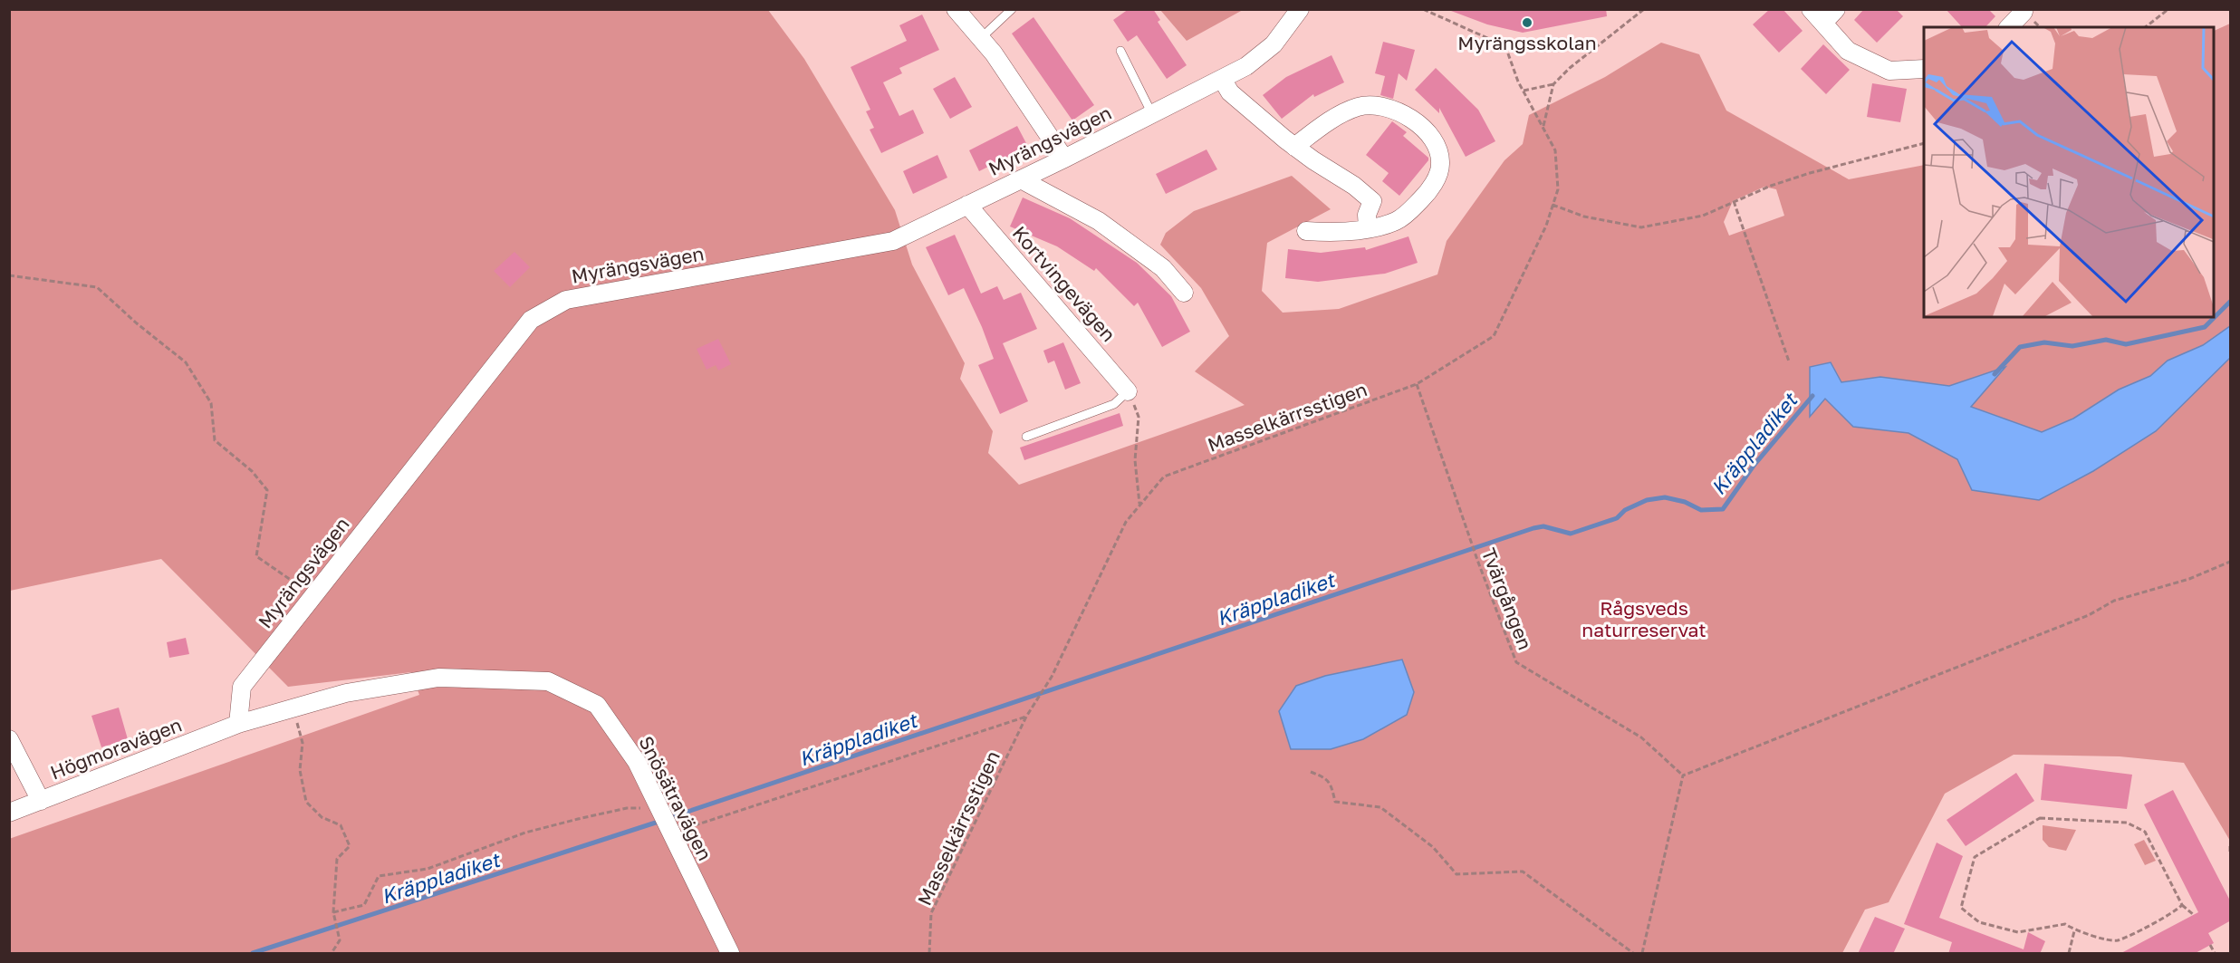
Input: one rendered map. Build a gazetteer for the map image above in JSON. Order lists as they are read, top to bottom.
{
  "streets": {
    "street": [
      "Myrängsvägen",
      "Kortvingevägen",
      "Högmoravägen",
      "Snösätravägen"
    ],
    "path": ["Masselkärrsstigen", "Tvärgången"]
  },
  "crossings": [
    ["Myrängsvägen", "Kortvingevägen"],
    ["Myrängsvägen", "Högmoravägen"],
    ["Myrängsvägen", "Snösätravägen"],
    ["Masselkärrsstigen", "Tvärgången"],
    ["Högmoravägen", "Snösätravägen"]
  ],
  "water": ["Kräppladiket"],
  "parks": ["Rågsveds naturreservat"],
  "places": ["Myrängsskolan"]
}
